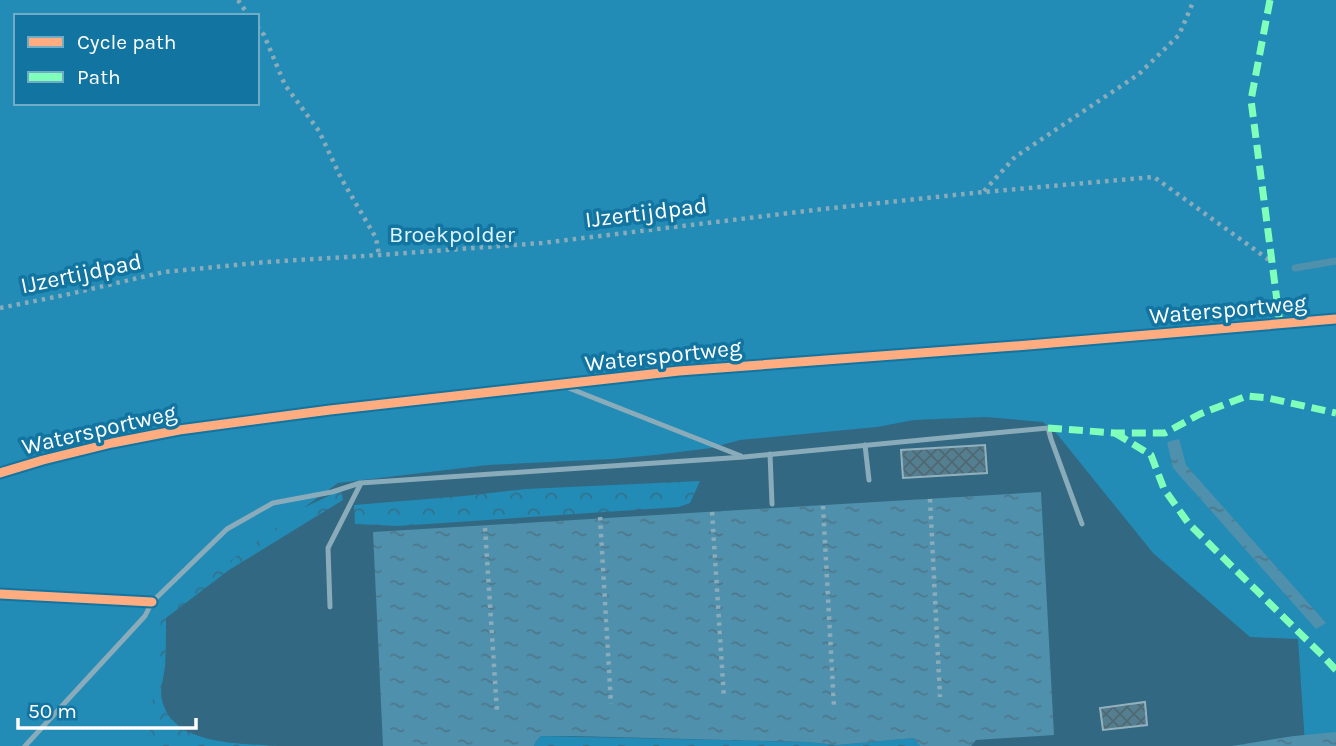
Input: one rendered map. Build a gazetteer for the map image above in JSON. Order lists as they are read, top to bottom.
{
  "streets": {
    "street": ["Watersportweg"],
    "path": ["IJzertijdpad"]
  },
  "parks": ["Broekpolder"],
  "legend": ["Cycle path", "Path"],
  "scale_bar": "50 m"
}
